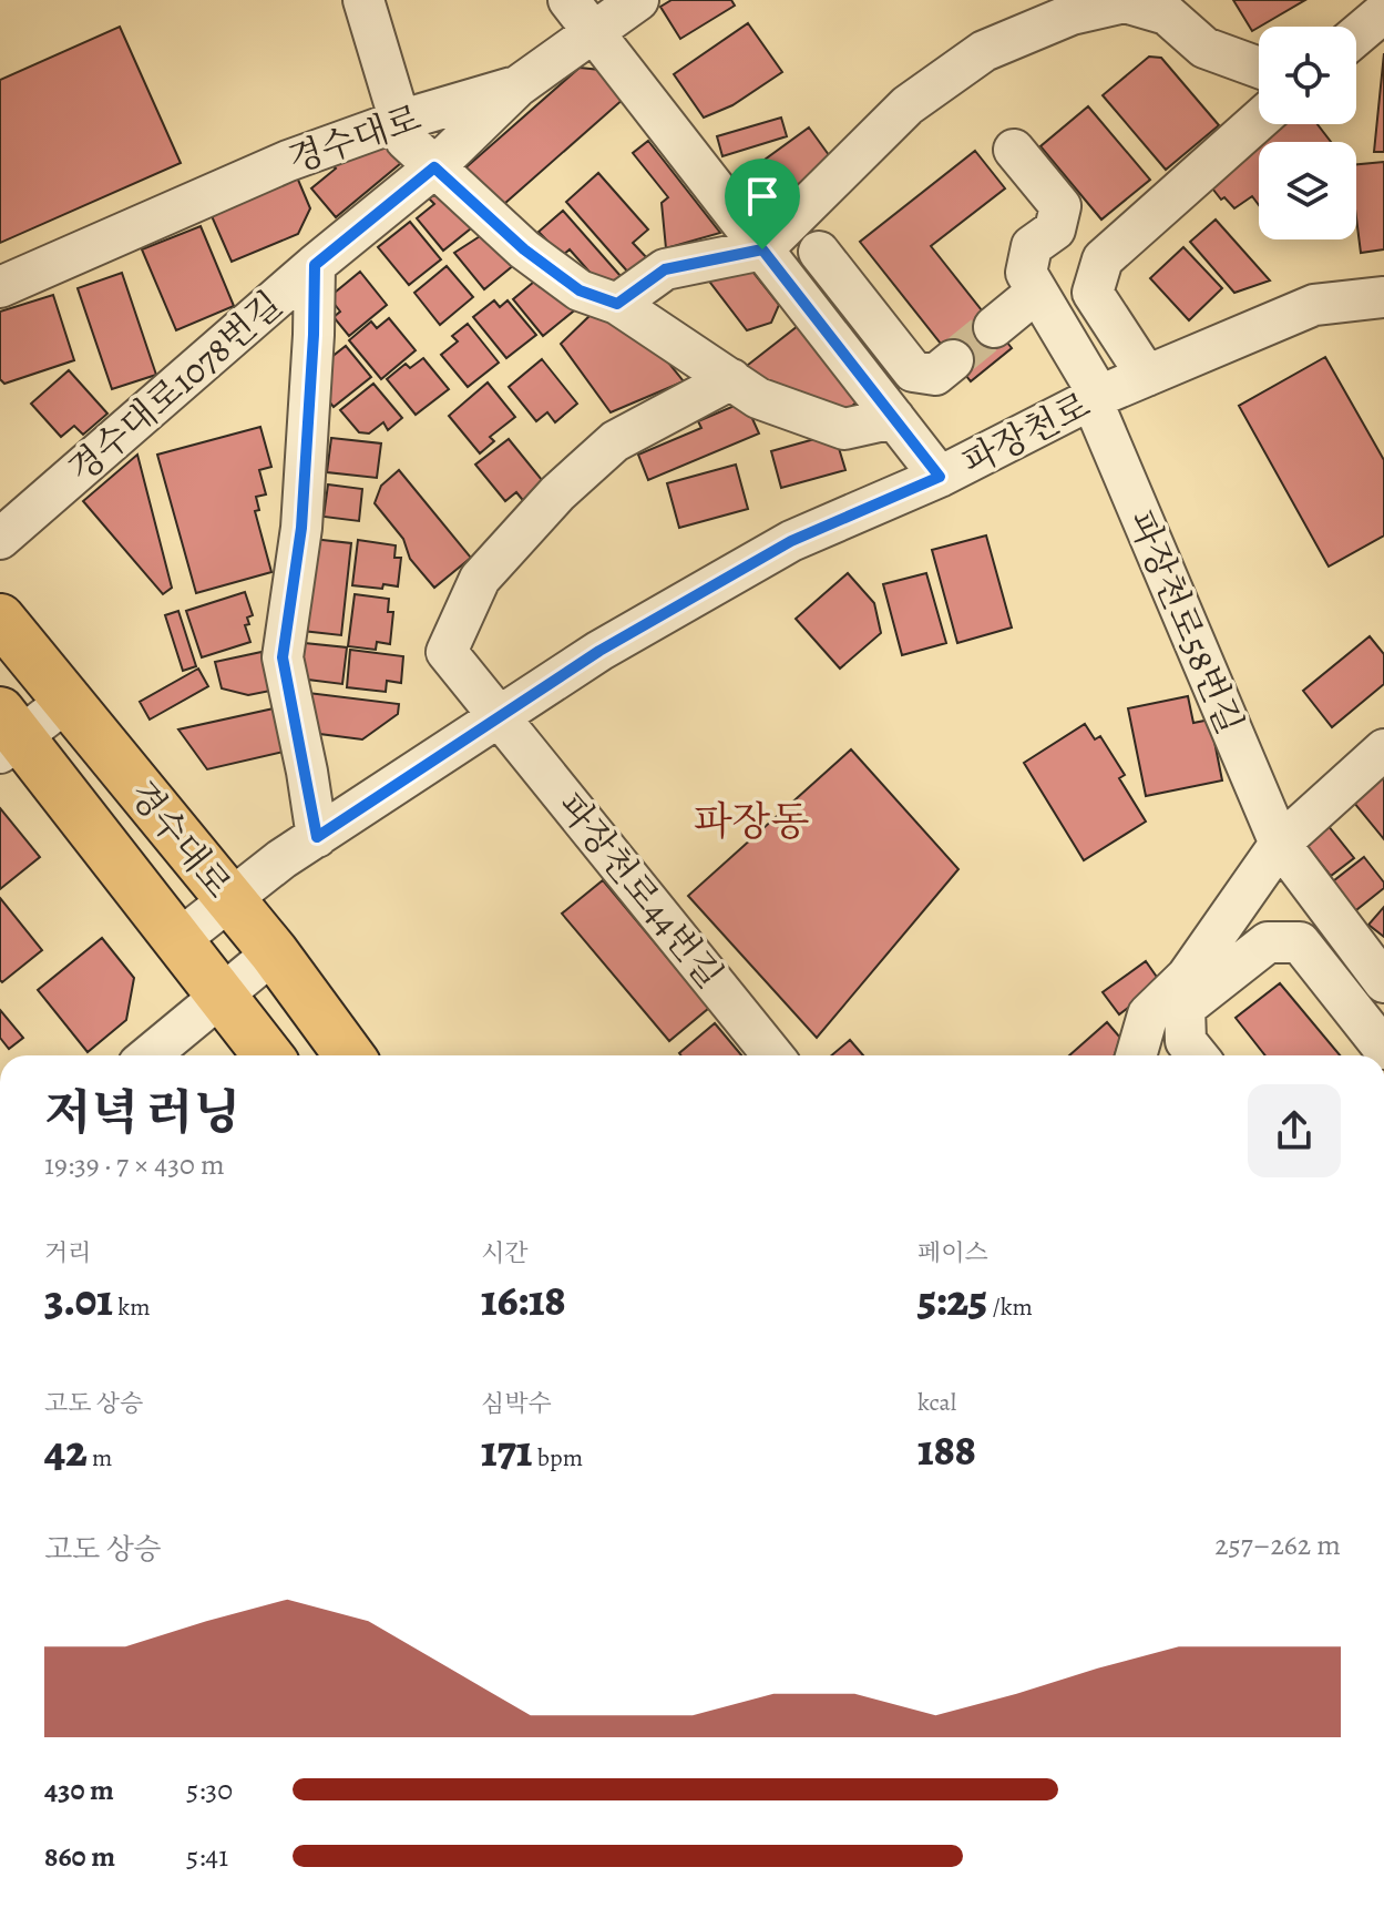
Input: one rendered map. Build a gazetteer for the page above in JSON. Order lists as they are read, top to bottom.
{
  "streets": {
    "main road": ["경수대로"],
    "street": [
      "경수대로1078번길",
      "파장천로",
      "파장천로58번길",
      "파장천로44번길"
    ]
  },
  "crossings": [
    ["경수대로", "경수대로1078번길"],
    ["경수대로", "파장천로"],
    ["파장천로", "파장천로58번길"],
    ["파장천로", "파장천로44번길"]
  ],
  "districts": ["파장동"],
  "page": {
    "heading": ["저녁 러닝", "19:39 · 7 × 430 m"],
    "stats": [
      ["거리", "3.01 km"],
      ["시간", "16:18"],
      ["페이스", "5:25 /km"],
      ["고도 상승", "42 m"],
      ["심박수", "171 bpm"],
      ["kcal", "188"]
    ],
    "chart": ["고도 상승", "257–262 m"],
    "list": [
      {
        "name": "430 m",
        "note": "5:30"
      },
      {
        "name": "860 m",
        "note": "5:41"
      }
    ]
  }
}
